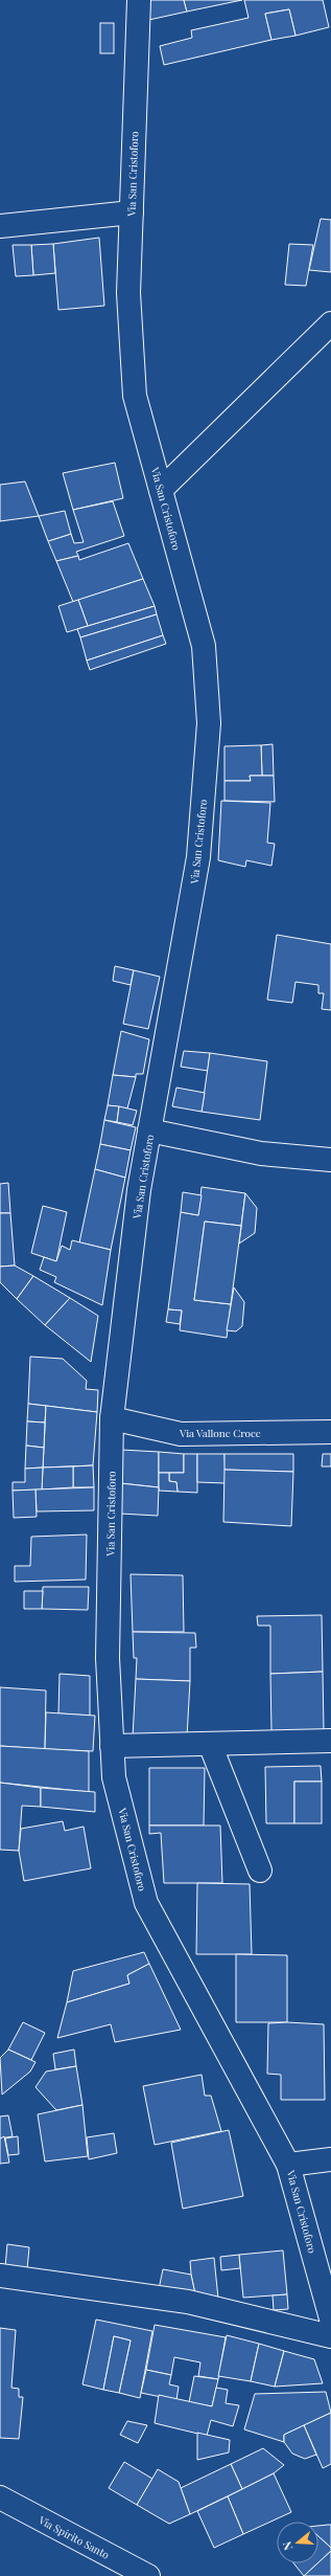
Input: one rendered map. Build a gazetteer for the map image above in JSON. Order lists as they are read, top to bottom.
{
  "streets": {
    "street": ["Via San Cristoforo", "Via Vallone Croce", "Via Spirito Santo"]
  },
  "crossings": [
    ["Via San Cristoforo", "Via Vallone Croce"]
  ],
  "north": "left"
}
